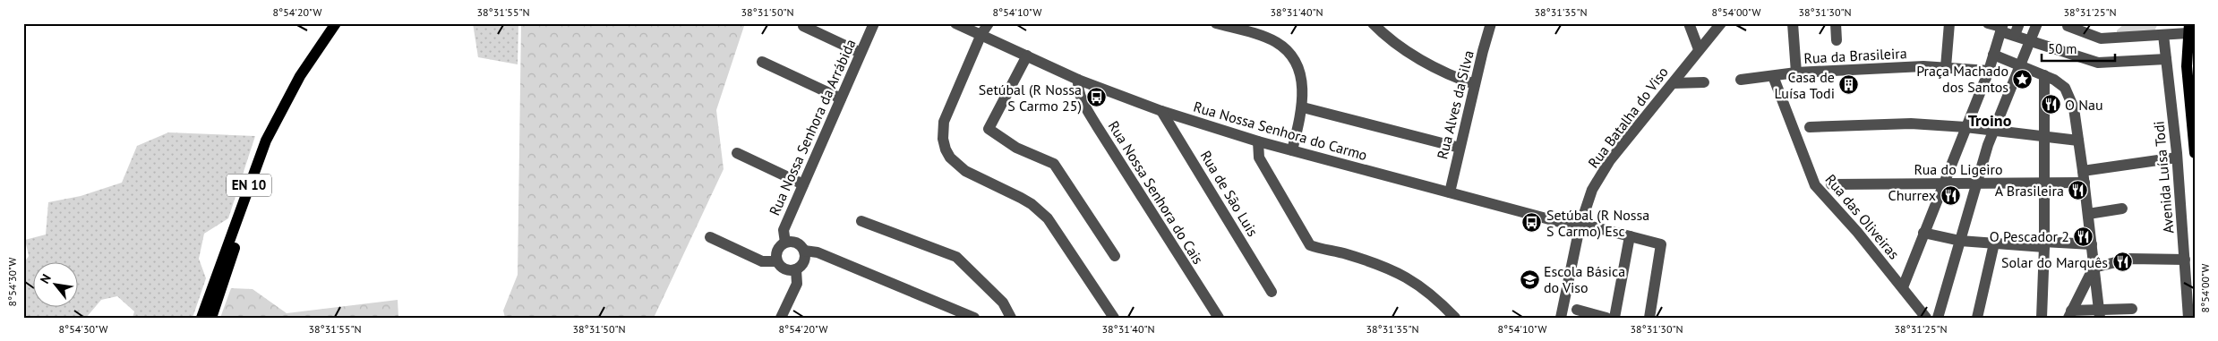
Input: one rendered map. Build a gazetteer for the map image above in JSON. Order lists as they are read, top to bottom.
{
  "streets": {
    "main road": ["EN 10"],
    "street": [
      "Rua da Brasileira",
      "Rua Alves da Silva",
      "Rua Batalha do Viso",
      "Rua Nossa Senhora da Arrábida",
      "Rua Nossa Senhora do Carmo",
      "Rua do Ligeiro",
      "Avenida Luísa Todi",
      "Rua Nossa Senhora do Cais",
      "Rua de São Luis",
      "Rua das Oliveiras"
    ]
  },
  "crossings": [
    ["Rua da Brasileira", "Rua das Oliveiras"],
    ["Rua Alves da Silva", "Rua Nossa Senhora do Carmo"],
    ["Rua Batalha do Viso", "Rua Nossa Senhora do Carmo"],
    ["Rua Nossa Senhora do Carmo", "Rua Nossa Senhora do Cais"],
    ["Rua Nossa Senhora do Carmo", "Rua de São Luis"]
  ],
  "districts": ["Troino"],
  "places": {
    "place": ["Praça Machado dos Santos"],
    "building": ["Casa de Luísa Todi"],
    "bus stop": ["Setúbal (R Nossa S Carmo 25)", "Setúbal (R Nossa S Carmo) Esc"],
    "restaurant": [
      "O Nau",
      "A Brasileira",
      "Churrex",
      "O Pescador 2",
      "Solar do Marquês"
    ],
    "school or university": ["Escola Básica do Viso"]
  },
  "scale_bar": "50 m",
  "north": "top left",
  "coordinates": [
    "8°54'20\"W",
    "38°31'55\"N",
    "38°31'50\"N",
    "8°54'10\"W",
    "38°31'40\"N",
    "38°31'35\"N",
    "8°54'00\"W",
    "38°31'30\"N",
    "38°31'25\"N",
    "8°54'30\"W"
  ]
}
